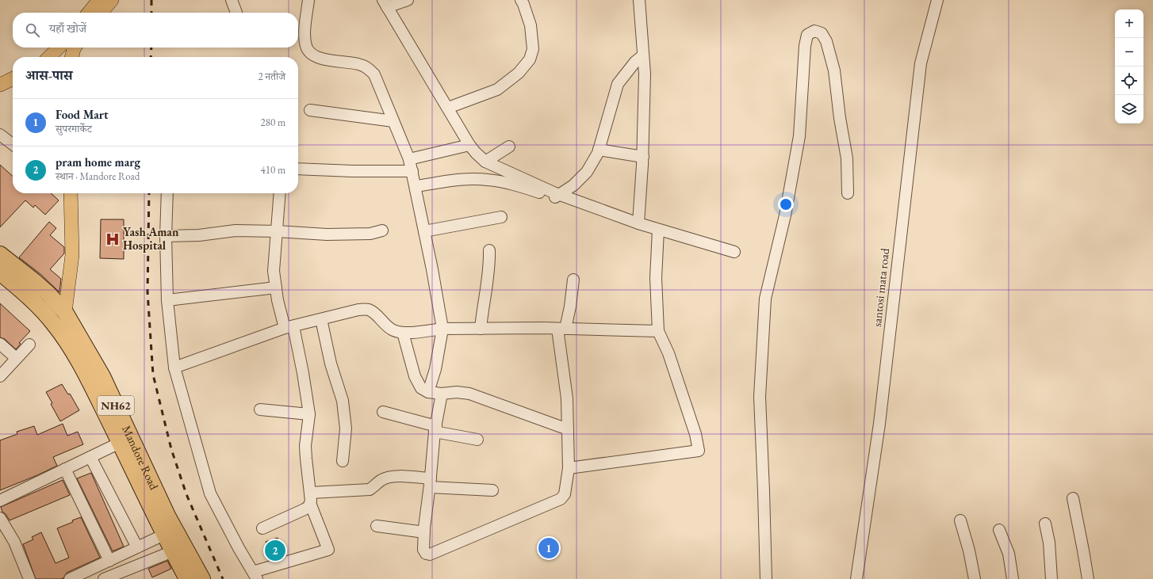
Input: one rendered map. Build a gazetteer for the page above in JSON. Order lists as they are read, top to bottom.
{
  "streets": {
    "highway": ["NH62", "Mandore Road"],
    "street": ["santosi mata road"]
  },
  "places": {
    "hospital": ["Yash Aman Hospital"]
  },
  "page": {
    "map_buttons": ["+", "−"],
    "search": "यहाँ खोजें",
    "heading": ["आस-पास", "2 नतीजे"],
    "list": [
      {
        "mark": "1",
        "name": "Food Mart",
        "note": "सुपरमार्केट",
        "value": "280 m"
      },
      {
        "mark": "2",
        "name": "pram home marg",
        "note": "स्थान · Mandore Road",
        "value": "410 m"
      }
    ],
    "pins": ["1", "2"]
  }
}
